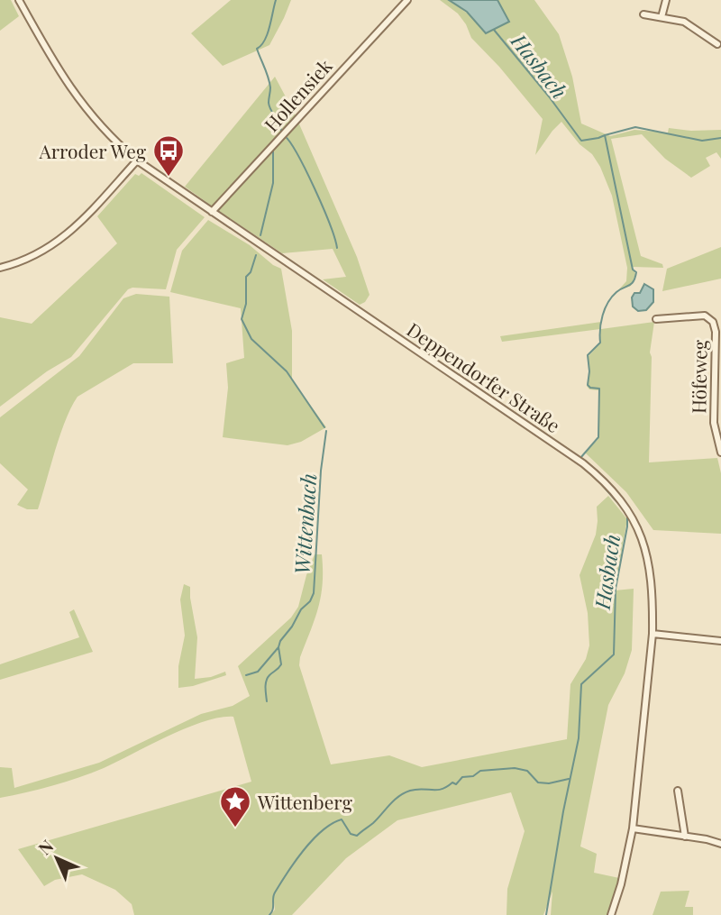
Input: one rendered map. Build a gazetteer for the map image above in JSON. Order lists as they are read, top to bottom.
{
  "streets": {
    "street": ["Hollensiek", "Deppendorfer Straße", "Höfeweg"]
  },
  "crossings": [
    ["Hollensiek", "Deppendorfer Straße"]
  ],
  "water": ["Hasbach", "Wittenbach"],
  "places": {
    "bus stop": ["Arroder Weg"],
    "place": ["Wittenberg"]
  },
  "north": "top left"
}
